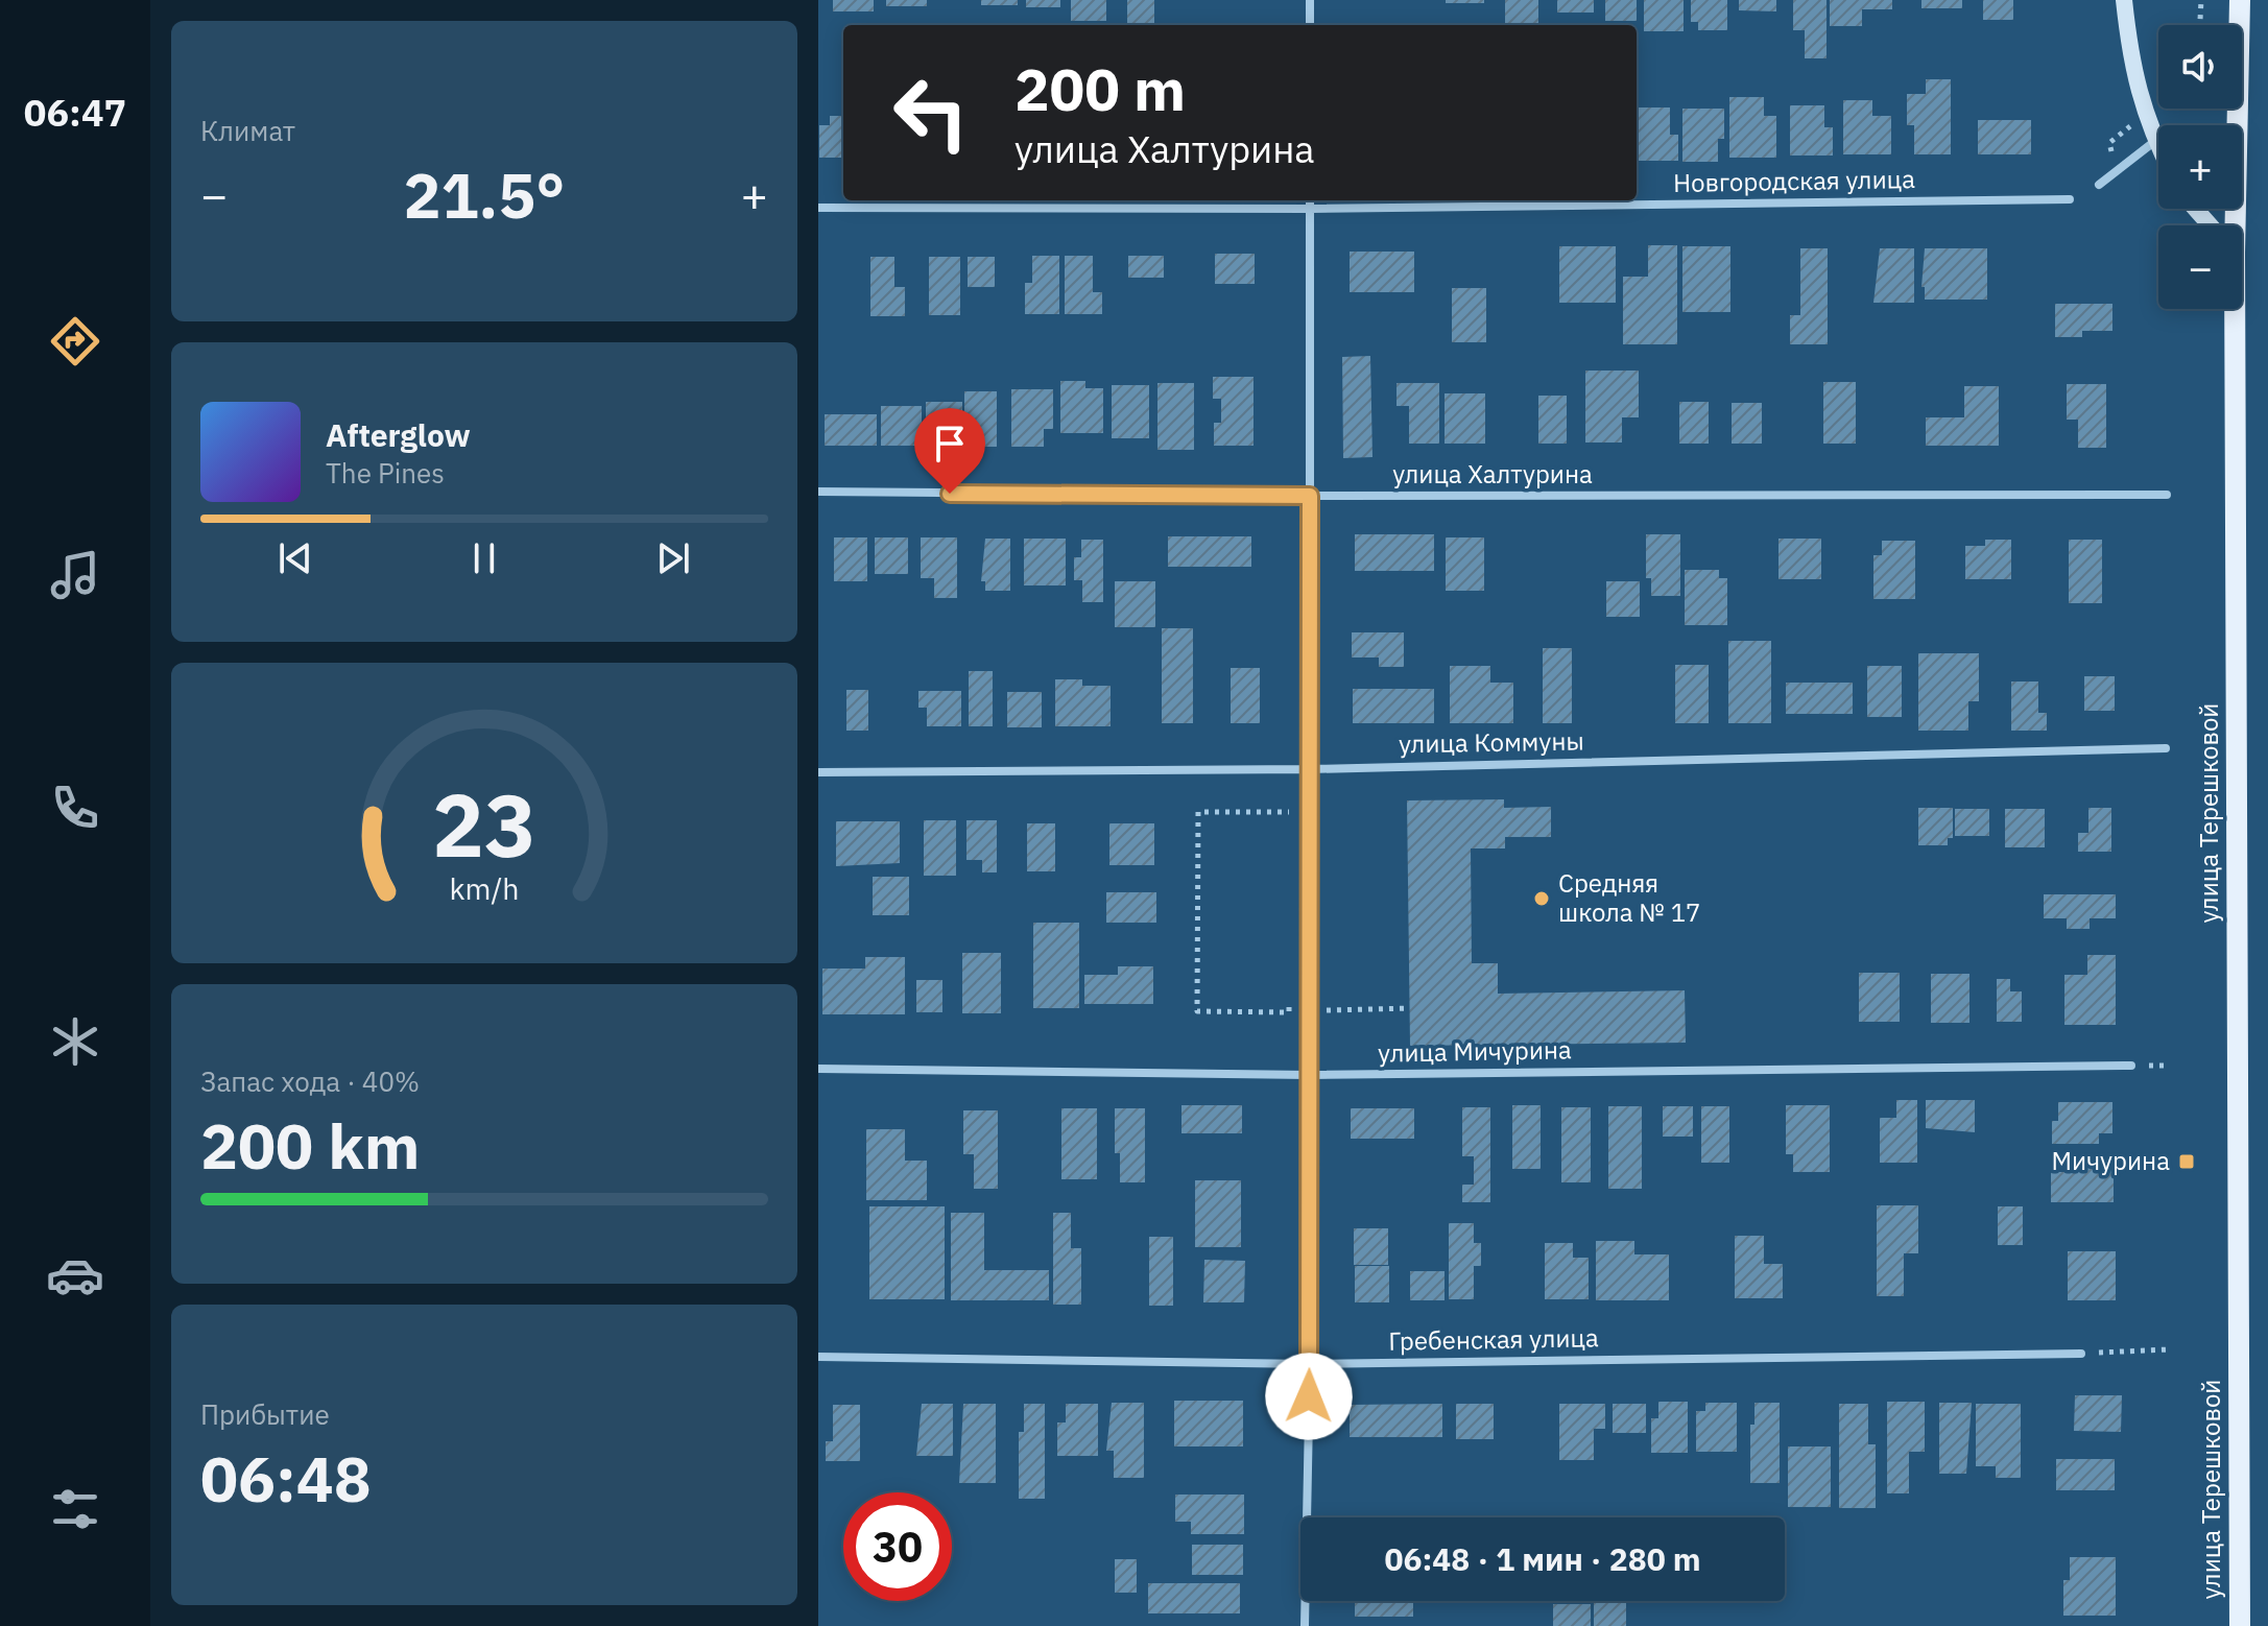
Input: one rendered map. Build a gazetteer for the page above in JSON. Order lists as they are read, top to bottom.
{
  "streets": {
    "main road": ["улица Терешковой"],
    "street": [
      "Новгородская улица",
      "улица Халтурина",
      "улица Коммуны",
      "улица Мичурина",
      "Гребенская улица"
    ]
  },
  "places": {
    "other": ["Средняя школа № 17"],
    "transit": ["Мичурина"]
  },
  "page": {
    "tabs": "06:47",
    "tile": [
      "Климат",
      ["Запас хода · 40%", "200 km"],
      ["Прибытие", "06:48"]
    ],
    "map_buttons": ["+", "−"],
    "turn": ["200 m", "улица Халтурина"],
    "heat": ["−", "21.5°", "+"],
    "song": ["Afterglow", "The Pines"],
    "limit": "30",
    "trip": "06:48 · 1 мин · 280 m",
    "gauge": ["23", "km/h"]
  }
}
